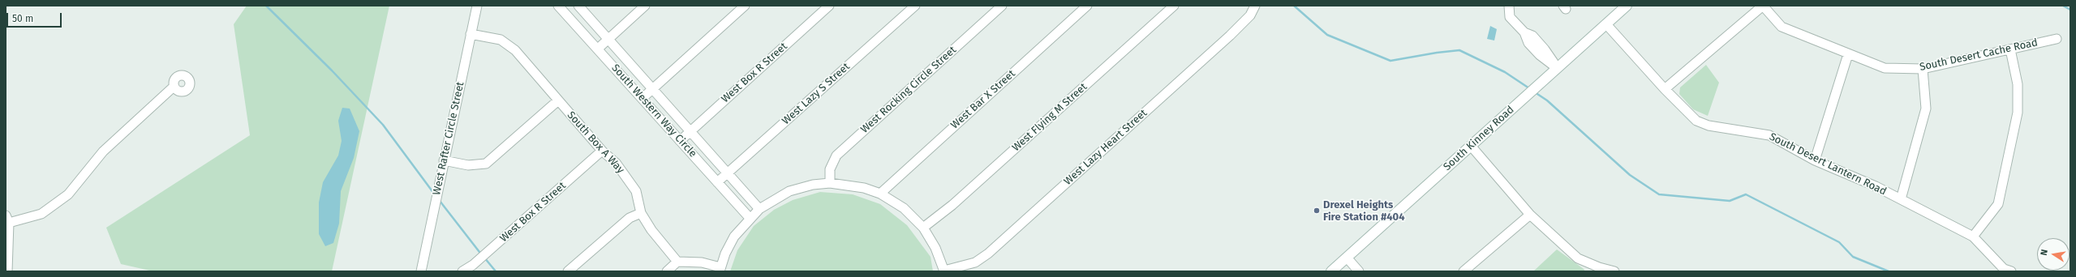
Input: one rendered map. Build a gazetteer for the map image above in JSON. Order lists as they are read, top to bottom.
{
  "streets": {
    "main road": ["South Kinney Road"],
    "street": [
      "South Desert Cache Road",
      "West Box R Street",
      "West Rocking Circle Street",
      "West Lazy S Street",
      "West Bar X Street",
      "South Western Way Circle",
      "West Flying M Street",
      "West Rafter Circle Street",
      "South Box A Way",
      "West Lazy Heart Street",
      "South Desert Lantern Road"
    ]
  },
  "crossings": [
    ["West Box R Street", "South Western Way Circle"],
    ["West Box R Street", "South Box A Way"],
    ["West Lazy S Street", "South Western Way Circle"],
    ["West Rafter Circle Street", "South Box A Way"],
    ["South Kinney Road", "South Desert Lantern Road"]
  ],
  "places": ["Drexel Heights Fire Station #404"],
  "scale_bar": "50 m",
  "north": "left"
}
